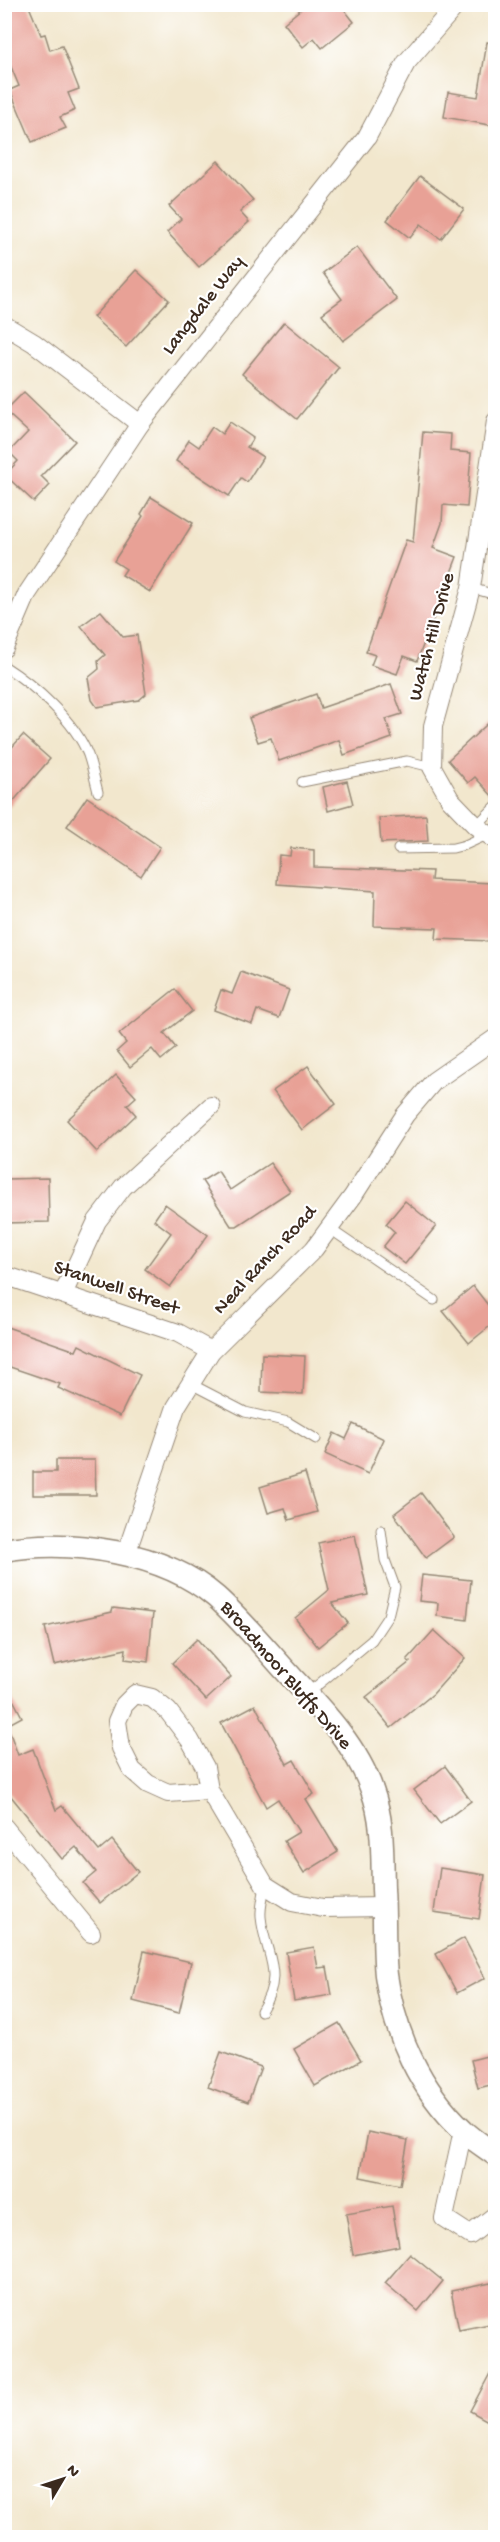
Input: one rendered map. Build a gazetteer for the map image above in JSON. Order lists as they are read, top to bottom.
{
  "streets": {
    "street": [
      "Langdale Way",
      "Watch Hill Drive",
      "Neal Ranch Road",
      "Stanwell Street",
      "Broadmoor Bluffs Drive"
    ]
  },
  "crossings": [
    ["Neal Ranch Road", "Stanwell Street"],
    ["Neal Ranch Road", "Broadmoor Bluffs Drive"]
  ],
  "north": "top right"
}
